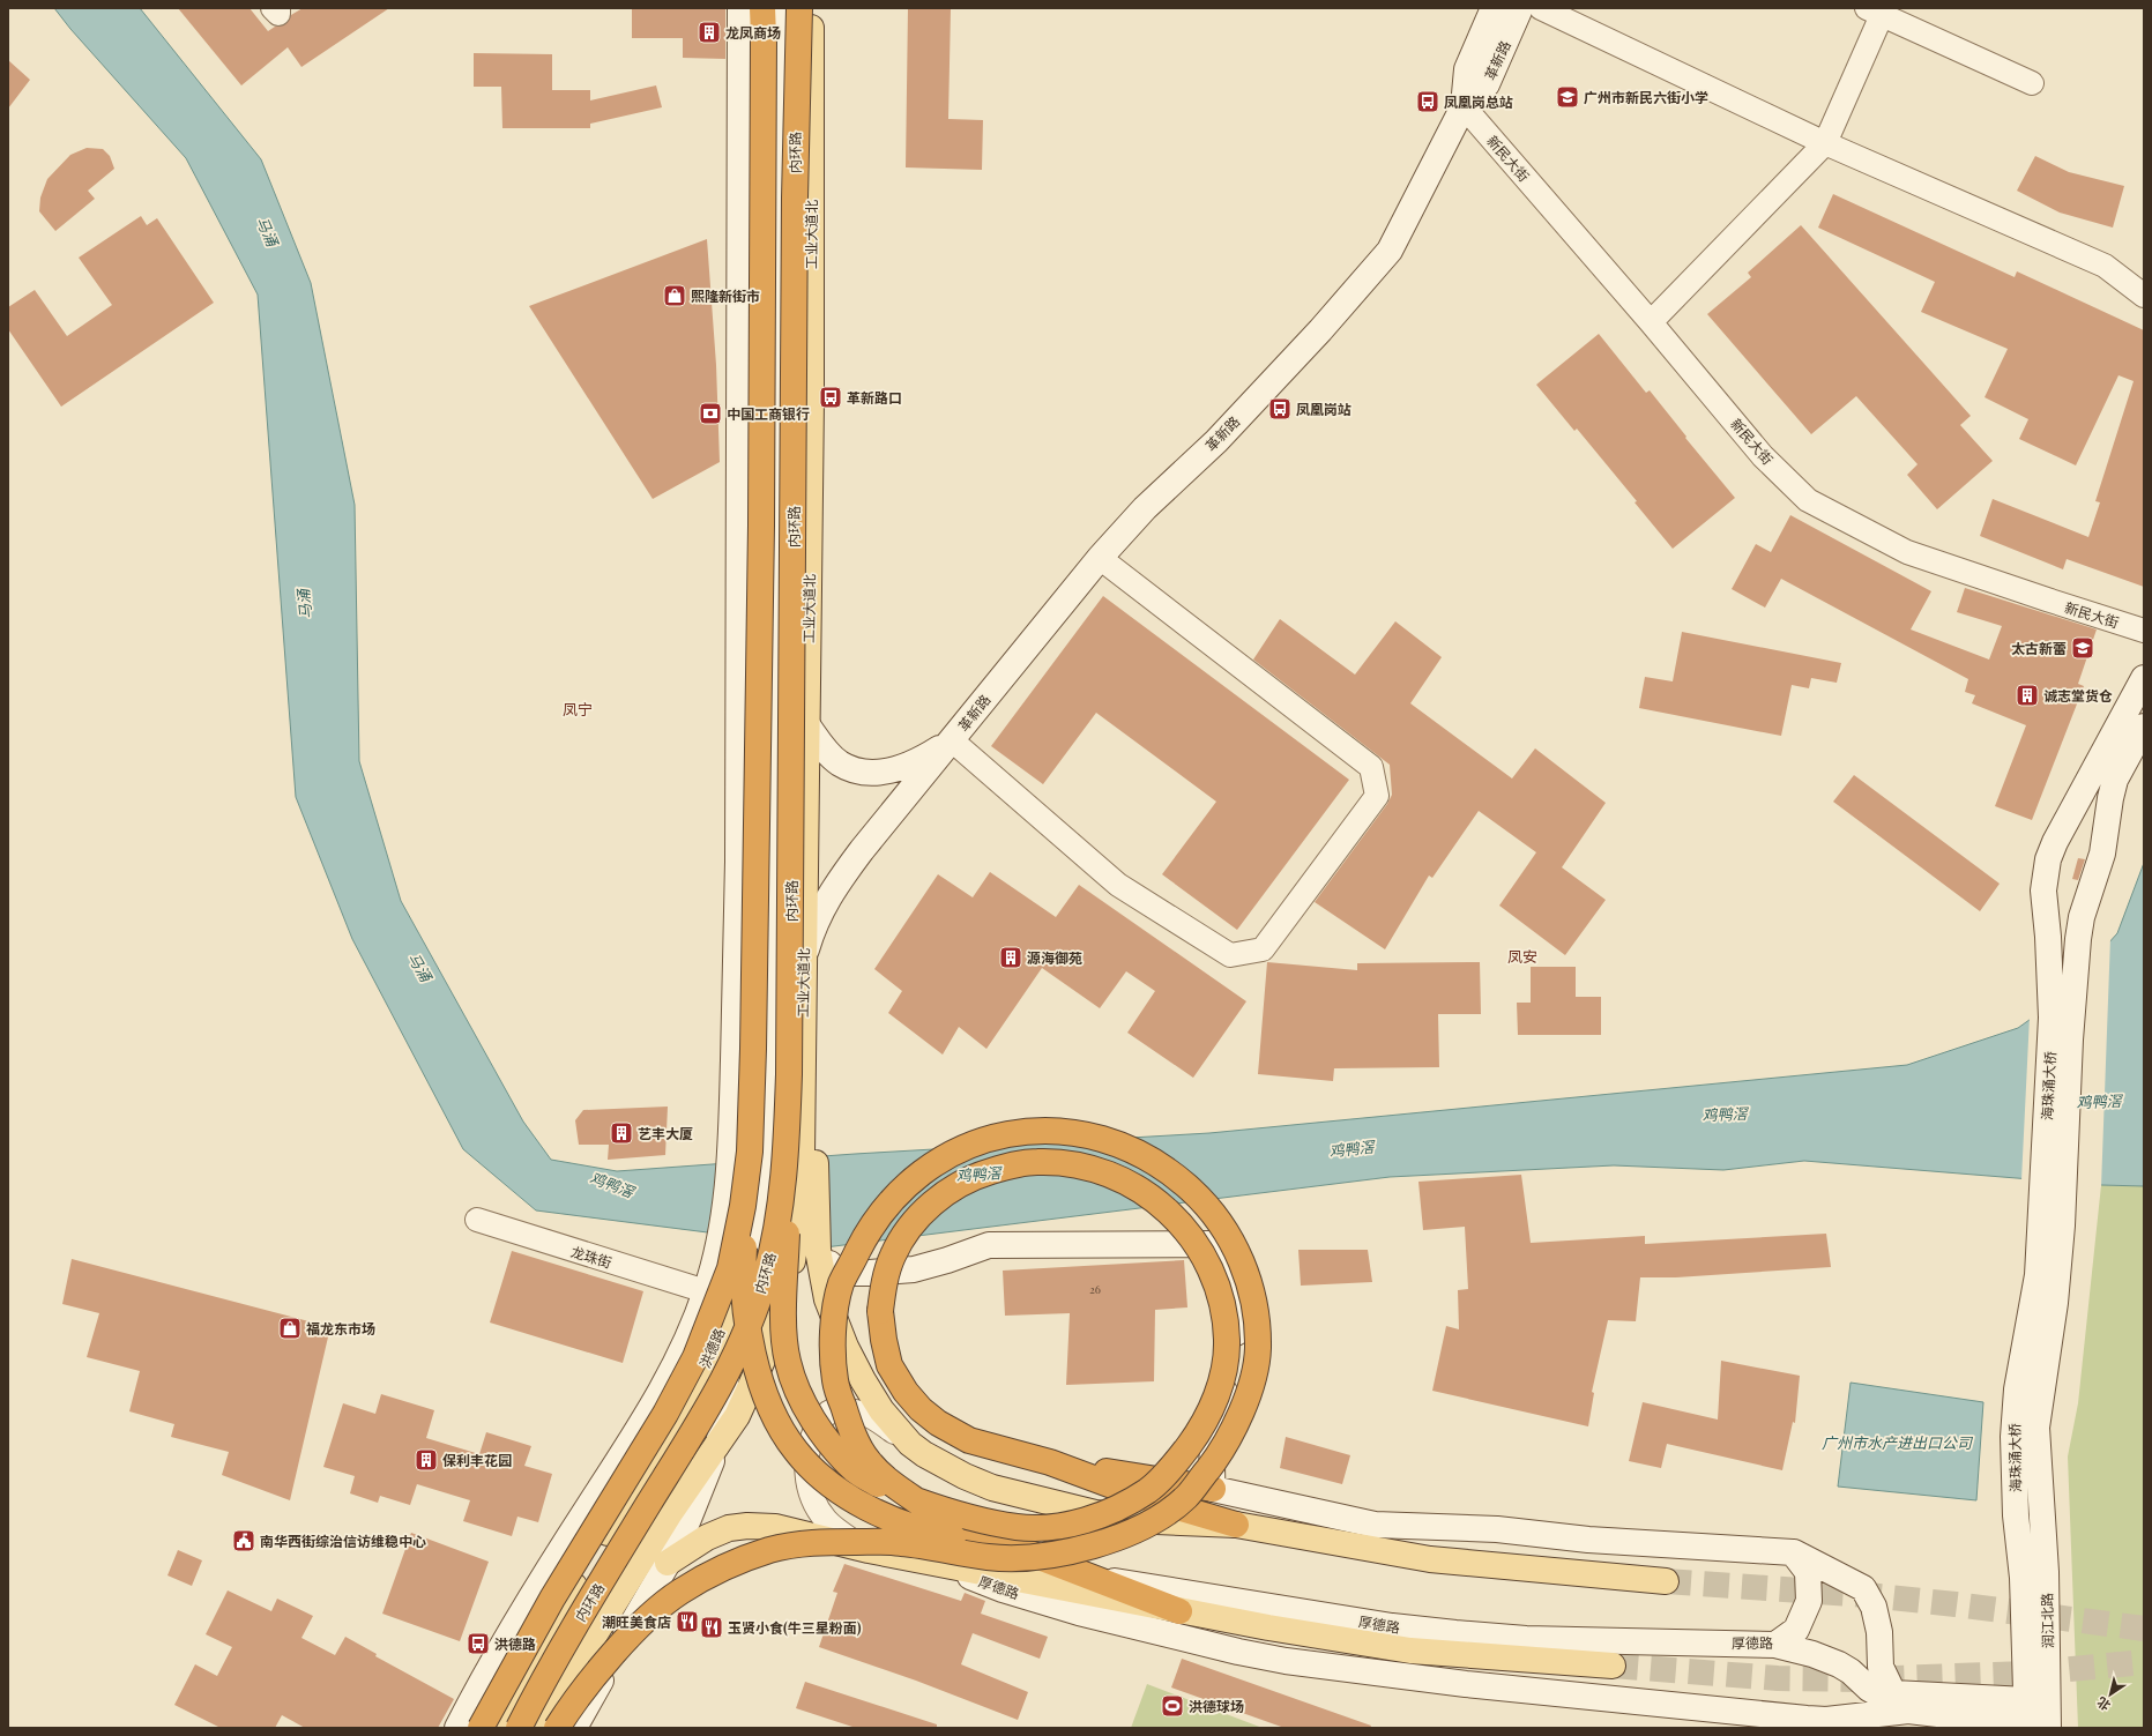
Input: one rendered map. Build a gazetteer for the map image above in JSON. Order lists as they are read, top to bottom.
{
  "streets": {
    "highway": ["内环路"],
    "main road": ["工业大道北", "洪德路"],
    "street": [
      "革新路",
      "新民大街",
      "海珠涌大桥",
      "龙珠街",
      "厚德路",
      "润江北路"
    ]
  },
  "crossings": [
    ["革新路", "新民大街"],
    ["革新路", "工业大道北"],
    ["内环路", "工业大道北"],
    ["内环路", "洪德路"],
    ["工业大道北", "洪德路"],
    ["海珠涌大桥", "润江北路"],
    ["厚德路", "润江北路"]
  ],
  "districts": ["凤宁", "凤安"],
  "water": ["马涌", "鸡鸭滘", "广州市水产进出口公司"],
  "places": {
    "building": [
      "龙凤商场",
      "诚志堂货仓",
      "源海御苑",
      "艺丰大厦",
      "保利丰花园"
    ],
    "school or university": ["广州市新民六街小学", "太古新蕾"],
    "bus stop": [
      "凤凰岗总站",
      "革新路口",
      "凤凰岗站",
      "洪德路"
    ],
    "shop": ["熙隆新街市", "福龙东市场"],
    "bank": ["中国工商银行"],
    "public building": ["南华西街综治信访维稳中心"],
    "restaurant": ["潮旺美食店", "玉贤小食(牛三星粉面)"],
    "sports": ["洪德球场"]
  },
  "house_numbers": ["26"],
  "north": "bottom left"
}
